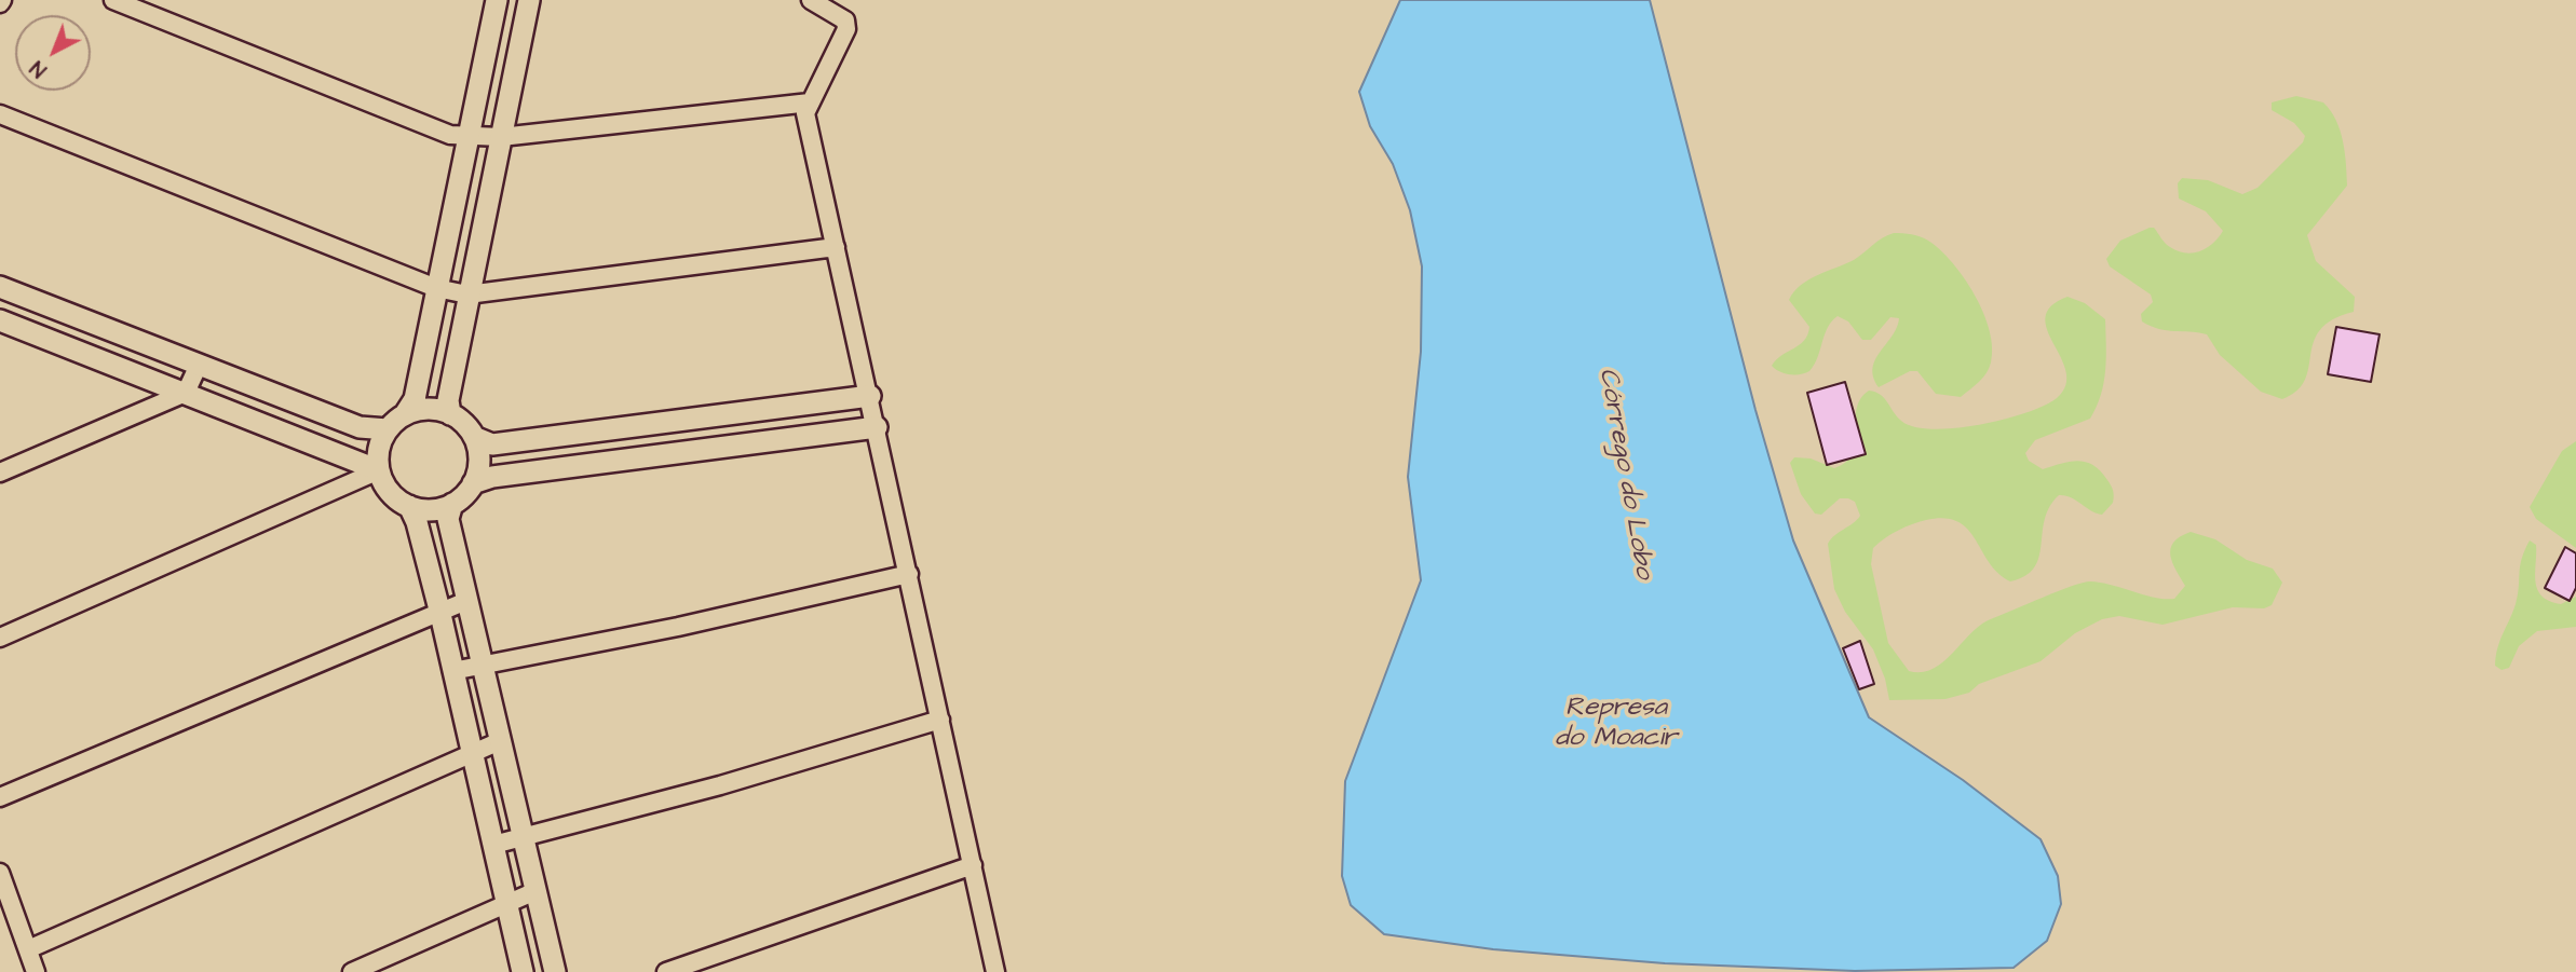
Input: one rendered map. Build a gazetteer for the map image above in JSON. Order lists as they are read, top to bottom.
{
  "water": ["Córrego do Lobo", "Represa do Moacir"],
  "north": "bottom left"
}
